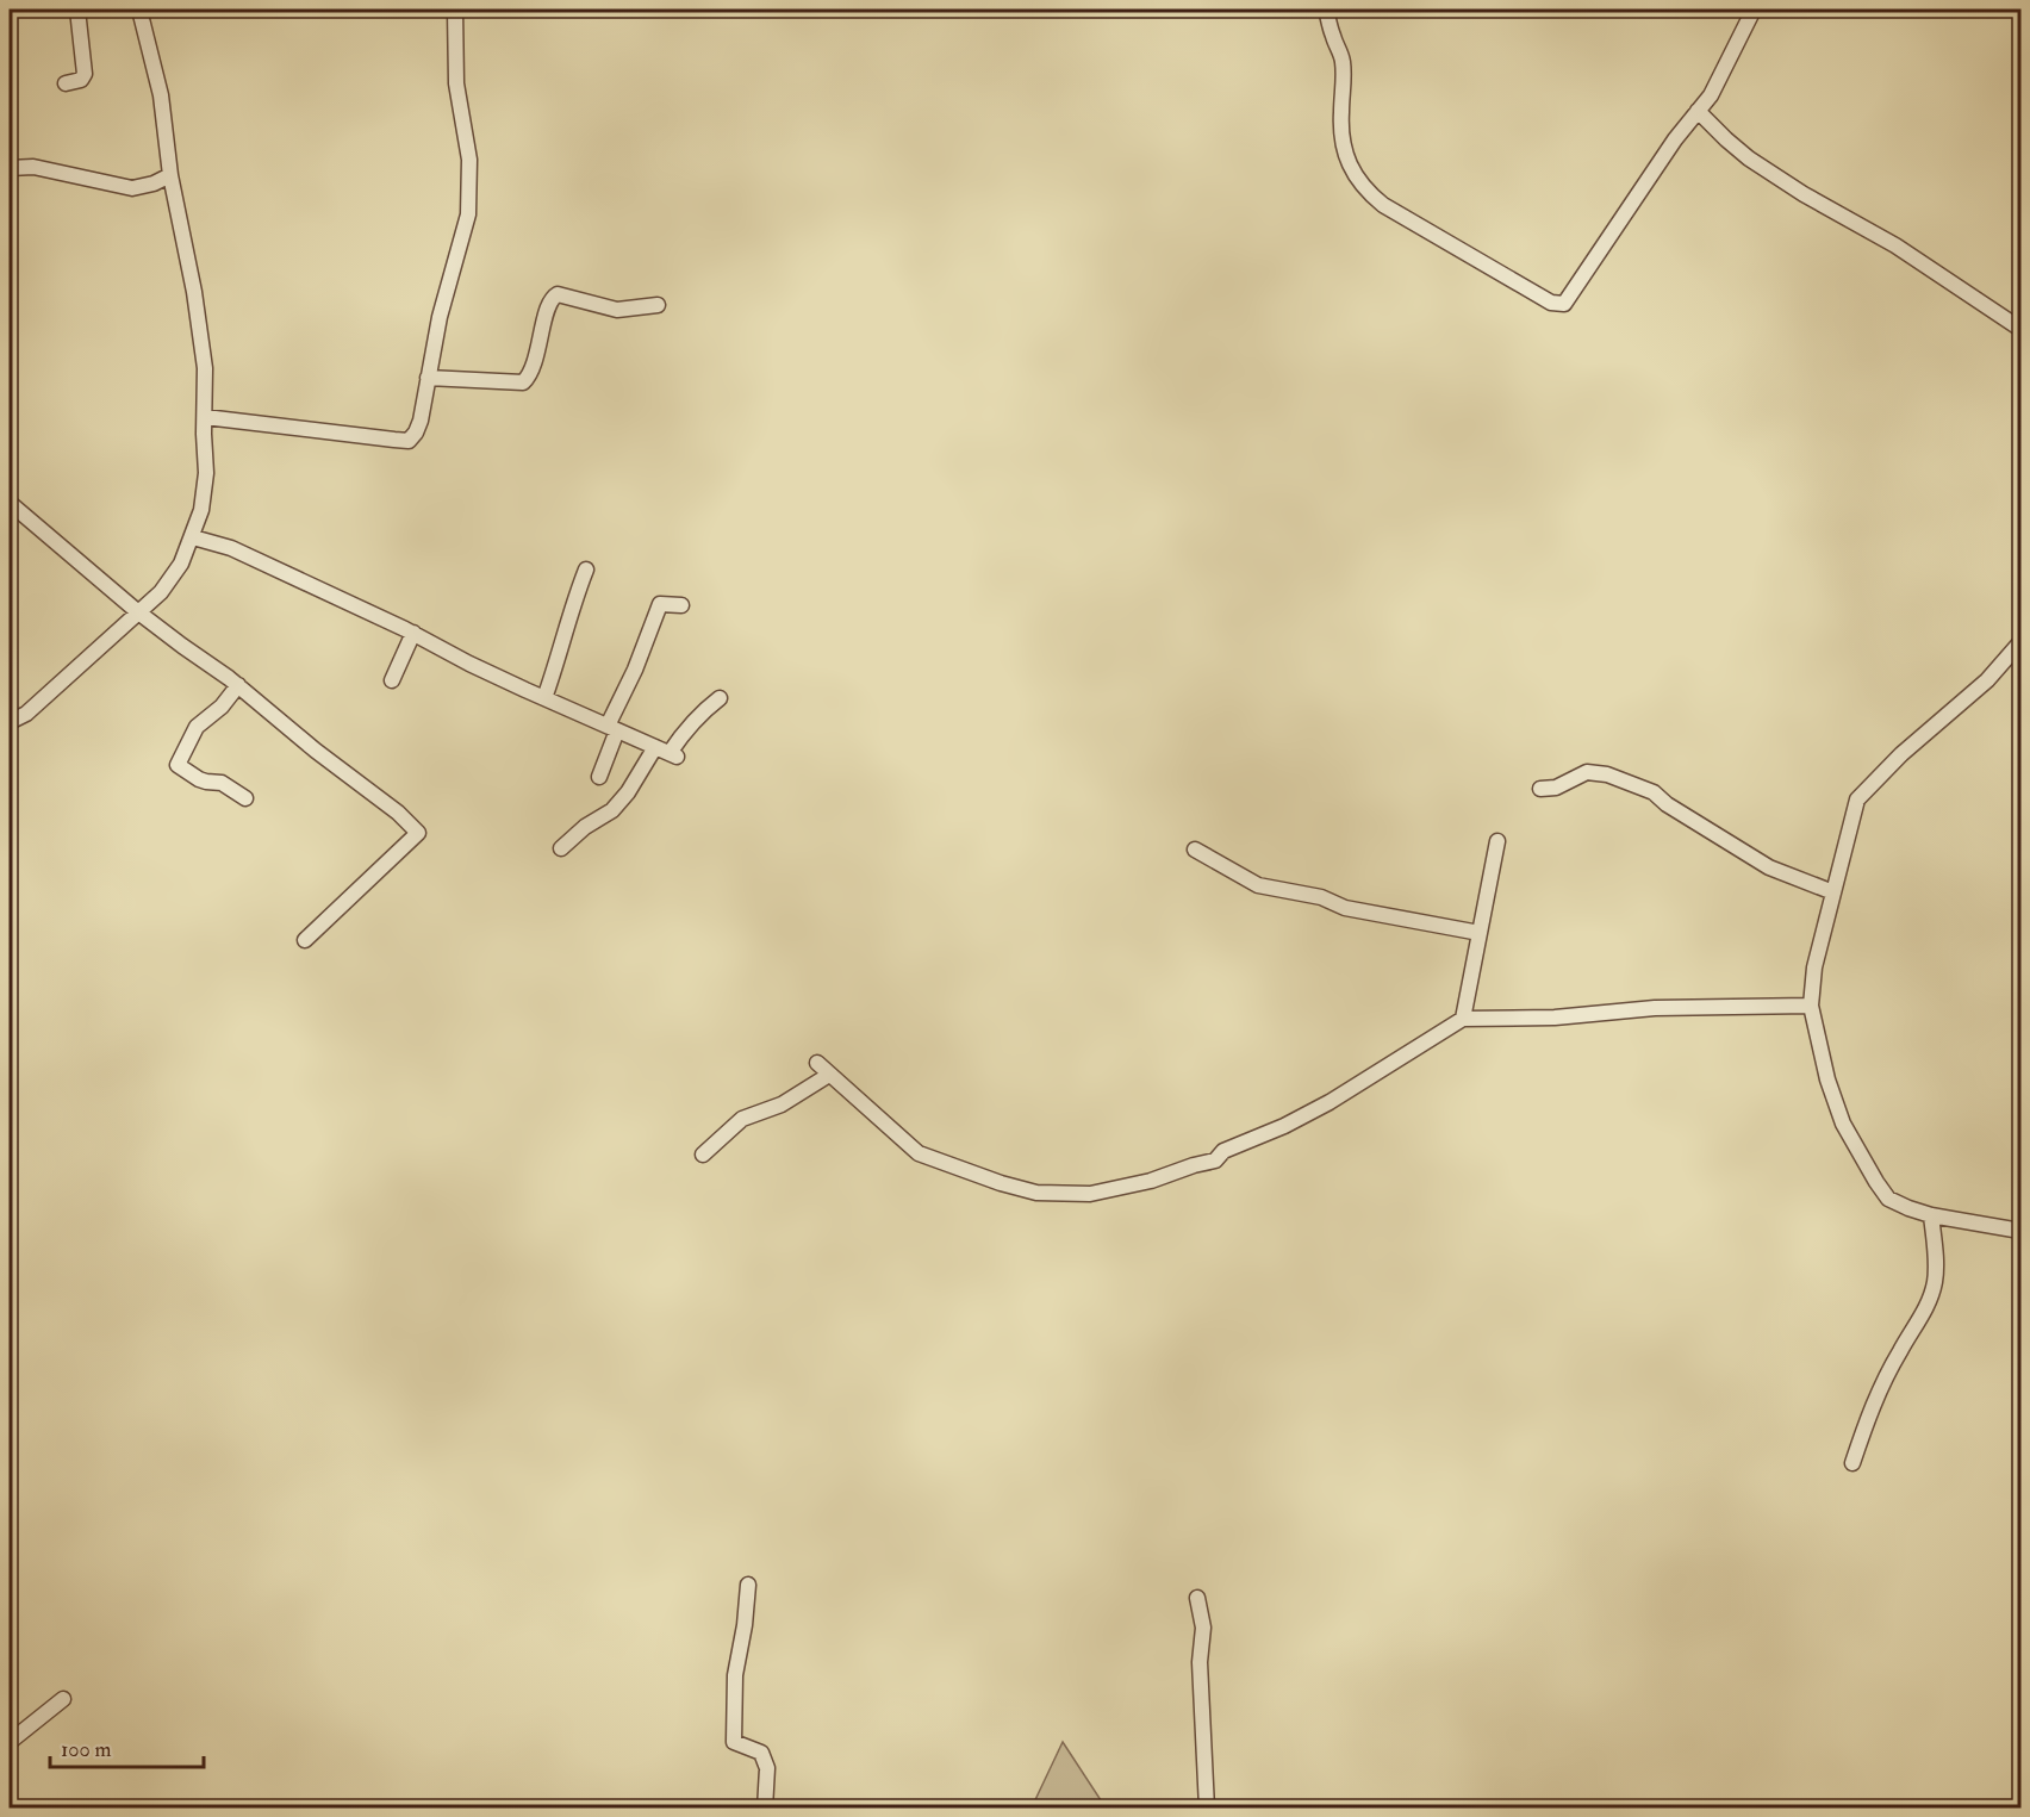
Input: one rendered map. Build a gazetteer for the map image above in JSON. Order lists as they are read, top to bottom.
{
  "scale_bar": "100 m"
}
